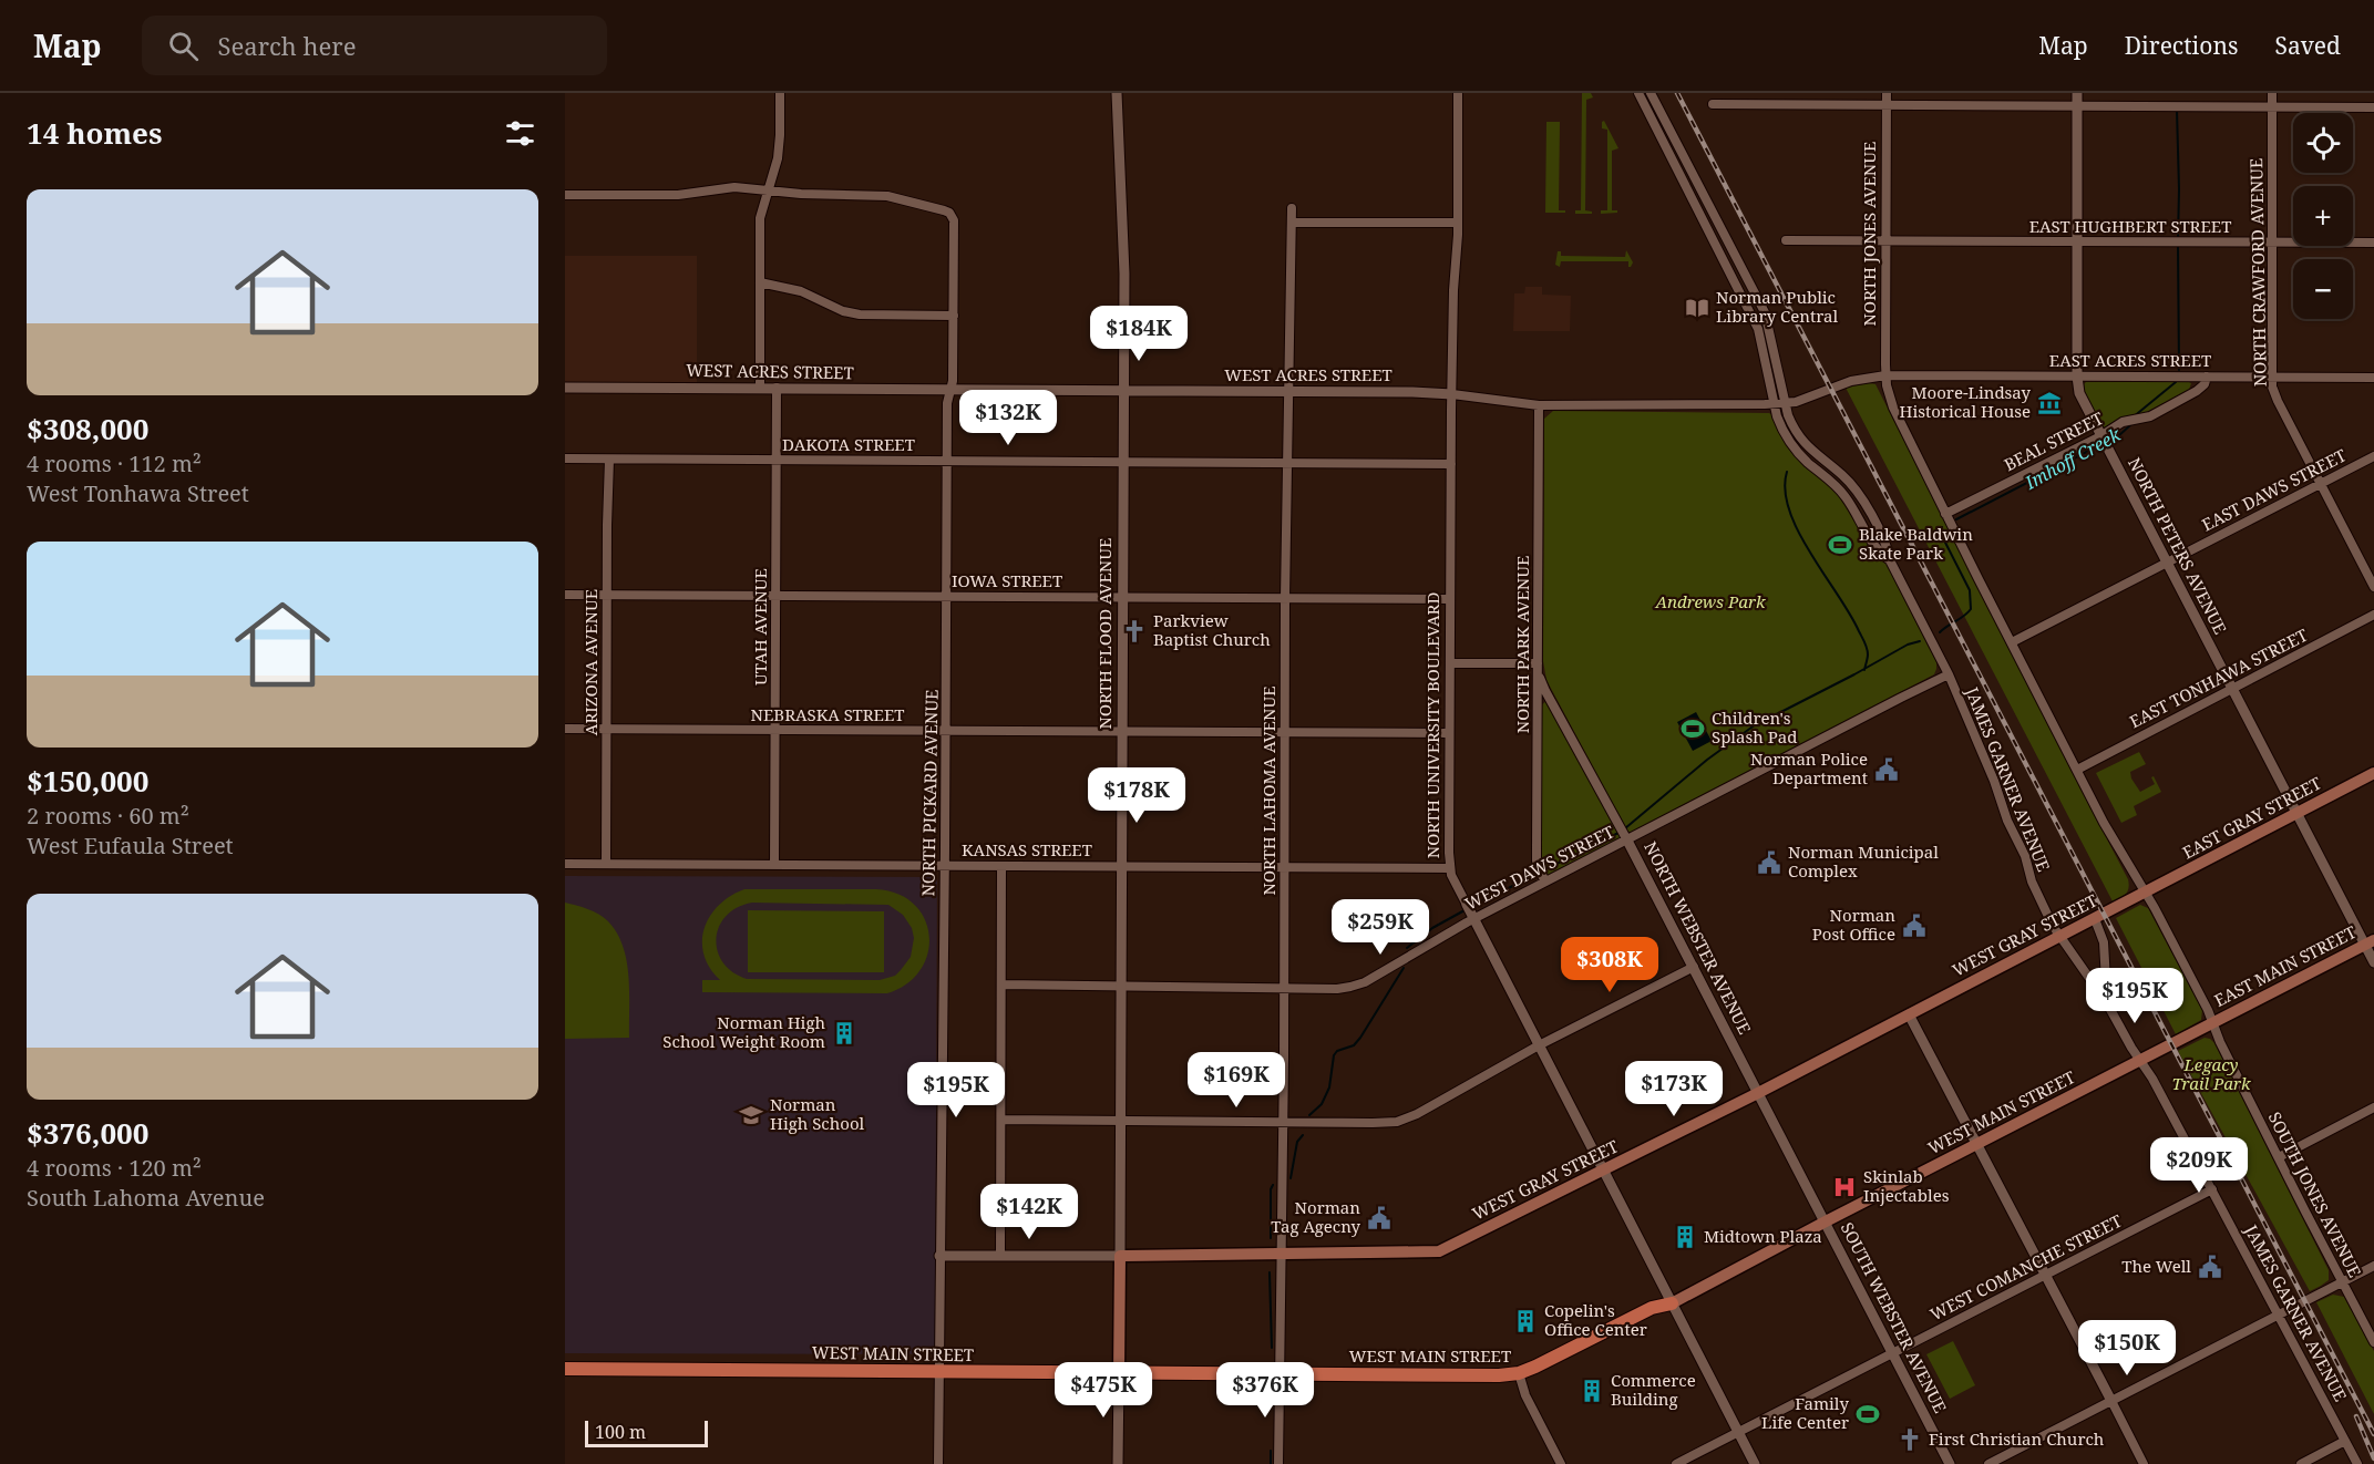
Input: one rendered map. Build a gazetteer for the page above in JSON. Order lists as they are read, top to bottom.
{
  "streets": {
    "main road": [
      "NORTH FLOOD AVENUE",
      "EAST GRAY STREET",
      "WEST GRAY STREET",
      "EAST MAIN STREET",
      "WEST MAIN STREET"
    ],
    "street": [
      "EAST HUGHBERT STREET",
      "NORTH JONES AVENUE",
      "NORTH CRAWFORD AVENUE",
      "EAST ACRES STREET",
      "WEST ACRES STREET",
      "BEAL STREET",
      "DAKOTA STREET",
      "EAST DAWS STREET",
      "NORTH PETERS AVENUE",
      "IOWA STREET",
      "UTAH AVENUE",
      "NORTH PARK AVENUE",
      "ARIZONA AVENUE",
      "EAST TONHAWA STREET",
      "NEBRASKA STREET",
      "NORTH UNIVERSITY BOULEVARD",
      "JAMES GARNER AVENUE",
      "NORTH LAHOMA AVENUE",
      "NORTH PICKARD AVENUE",
      "KANSAS STREET",
      "WEST DAWS STREET",
      "NORTH WEBSTER AVENUE",
      "SOUTH JONES AVENUE",
      "WEST COMANCHE STREET",
      "SOUTH WEBSTER AVENUE"
    ]
  },
  "crossings": [
    ["EAST HUGHBERT STREET", "NORTH JONES AVENUE"],
    ["EAST HUGHBERT STREET", "NORTH CRAWFORD AVENUE"],
    ["EAST HUGHBERT STREET", "NORTH PETERS AVENUE"],
    ["NORTH JONES AVENUE", "EAST ACRES STREET"],
    ["NORTH JONES AVENUE", "WEST ACRES STREET"],
    ["NORTH JONES AVENUE", "BEAL STREET"],
    ["NORTH JONES AVENUE", "EAST DAWS STREET"],
    ["NORTH JONES AVENUE", "SOUTH JONES AVENUE"],
    ["NORTH CRAWFORD AVENUE", "EAST ACRES STREET"],
    ["NORTH CRAWFORD AVENUE", "EAST DAWS STREET"],
    ["EAST ACRES STREET", "WEST ACRES STREET"],
    ["EAST ACRES STREET", "BEAL STREET"],
    ["EAST ACRES STREET", "NORTH PETERS AVENUE"],
    ["WEST ACRES STREET", "UTAH AVENUE"],
    ["WEST ACRES STREET", "NORTH FLOOD AVENUE"],
    ["WEST ACRES STREET", "NORTH PARK AVENUE"],
    ["WEST ACRES STREET", "NORTH UNIVERSITY BOULEVARD"],
    ["WEST ACRES STREET", "JAMES GARNER AVENUE"],
    ["WEST ACRES STREET", "NORTH LAHOMA AVENUE"],
    ["WEST ACRES STREET", "NORTH PICKARD AVENUE"],
    ["BEAL STREET", "NORTH PETERS AVENUE"],
    ["DAKOTA STREET", "UTAH AVENUE"],
    ["DAKOTA STREET", "NORTH FLOOD AVENUE"],
    ["DAKOTA STREET", "ARIZONA AVENUE"],
    ["DAKOTA STREET", "NORTH UNIVERSITY BOULEVARD"],
    ["DAKOTA STREET", "NORTH LAHOMA AVENUE"],
    ["DAKOTA STREET", "NORTH PICKARD AVENUE"],
    ["EAST DAWS STREET", "NORTH PETERS AVENUE"],
    ["EAST DAWS STREET", "SOUTH JONES AVENUE"],
    ["NORTH PETERS AVENUE", "EAST TONHAWA STREET"],
    ["NORTH PETERS AVENUE", "EAST GRAY STREET"],
    ["NORTH PETERS AVENUE", "EAST MAIN STREET"],
    ["IOWA STREET", "UTAH AVENUE"],
    ["IOWA STREET", "NORTH FLOOD AVENUE"],
    ["IOWA STREET", "ARIZONA AVENUE"],
    ["IOWA STREET", "NORTH UNIVERSITY BOULEVARD"],
    ["IOWA STREET", "NORTH LAHOMA AVENUE"],
    ["IOWA STREET", "NORTH PICKARD AVENUE"],
    ["UTAH AVENUE", "NEBRASKA STREET"],
    ["UTAH AVENUE", "KANSAS STREET"],
    ["NORTH FLOOD AVENUE", "NEBRASKA STREET"],
    ["NORTH FLOOD AVENUE", "KANSAS STREET"],
    ["NORTH FLOOD AVENUE", "WEST DAWS STREET"],
    ["NORTH FLOOD AVENUE", "WEST GRAY STREET"],
    ["NORTH FLOOD AVENUE", "WEST MAIN STREET"],
    ["NORTH PARK AVENUE", "WEST DAWS STREET"],
    ["NORTH PARK AVENUE", "NORTH WEBSTER AVENUE"],
    ["ARIZONA AVENUE", "NEBRASKA STREET"],
    ["ARIZONA AVENUE", "KANSAS STREET"],
    ["EAST TONHAWA STREET", "SOUTH JONES AVENUE"],
    ["NEBRASKA STREET", "NORTH UNIVERSITY BOULEVARD"],
    ["NEBRASKA STREET", "NORTH LAHOMA AVENUE"],
    ["NEBRASKA STREET", "NORTH PICKARD AVENUE"],
    ["NORTH UNIVERSITY BOULEVARD", "KANSAS STREET"],
    ["NORTH UNIVERSITY BOULEVARD", "WEST DAWS STREET"],
    ["NORTH UNIVERSITY BOULEVARD", "WEST GRAY STREET"],
    ["NORTH UNIVERSITY BOULEVARD", "WEST MAIN STREET"],
    ["NORTH UNIVERSITY BOULEVARD", "WEST COMANCHE STREET"],
    ["JAMES GARNER AVENUE", "WEST DAWS STREET"],
    ["JAMES GARNER AVENUE", "WEST GRAY STREET"],
    ["JAMES GARNER AVENUE", "WEST MAIN STREET"],
    ["JAMES GARNER AVENUE", "WEST COMANCHE STREET"],
    ["NORTH LAHOMA AVENUE", "KANSAS STREET"],
    ["NORTH LAHOMA AVENUE", "WEST DAWS STREET"],
    ["NORTH LAHOMA AVENUE", "WEST GRAY STREET"],
    ["NORTH LAHOMA AVENUE", "WEST MAIN STREET"],
    ["NORTH PICKARD AVENUE", "KANSAS STREET"],
    ["NORTH PICKARD AVENUE", "WEST GRAY STREET"],
    ["NORTH PICKARD AVENUE", "WEST MAIN STREET"],
    ["EAST GRAY STREET", "WEST GRAY STREET"],
    ["EAST GRAY STREET", "SOUTH JONES AVENUE"],
    ["WEST DAWS STREET", "NORTH WEBSTER AVENUE"],
    ["WEST GRAY STREET", "NORTH WEBSTER AVENUE"],
    ["WEST GRAY STREET", "SOUTH JONES AVENUE"],
    ["NORTH WEBSTER AVENUE", "WEST MAIN STREET"],
    ["NORTH WEBSTER AVENUE", "SOUTH WEBSTER AVENUE"],
    ["EAST MAIN STREET", "WEST MAIN STREET"],
    ["EAST MAIN STREET", "SOUTH JONES AVENUE"],
    ["WEST MAIN STREET", "SOUTH JONES AVENUE"],
    ["WEST MAIN STREET", "SOUTH WEBSTER AVENUE"],
    ["WEST COMANCHE STREET", "SOUTH WEBSTER AVENUE"]
  ],
  "water": ["Imhoff Creek"],
  "parks": ["Andrews Park", "Legacy Trail Park"],
  "places": {
    "library": ["Norman Public Library Central"],
    "museum": ["Moore-Lindsay Historical House"],
    "sports": ["Blake Baldwin Skate Park", "Children's Splash Pad", "Family Life Center"],
    "church": ["Parkview Baptist Church", "First Christian Church"],
    "public building": [
      "Norman Police Department",
      "Norman Municipal Complex",
      "Norman Post Office",
      "Norman Tag Agecny",
      "The Well"
    ],
    "building": [
      "Norman High School Weight Room",
      "Midtown Plaza",
      "Copelin's Office Center",
      "Commerce Building"
    ],
    "school or university": ["Norman High School"],
    "hospital": ["Skinlab Injectables"]
  },
  "scale_bar": "100 m",
  "page": {
    "header": "Map",
    "search": "Search here",
    "nav": ["Map", "Directions", "Saved"],
    "heading": "14 homes",
    "map_buttons": ["+", "−"],
    "list": [
      {
        "name": "$308,000",
        "note": "4 rooms · 112 m² · West Tonhawa Street"
      },
      {
        "name": "$150,000",
        "note": "2 rooms · 60 m² · West Eufaula Street"
      },
      {
        "name": "$376,000",
        "note": "4 rooms · 120 m² · South Lahoma Avenue"
      }
    ],
    "price": [
      "$184K",
      "$132K",
      "$178K",
      "$259K",
      "$308K",
      "$195K",
      "$169K",
      "$173K",
      "$195K",
      "$209K",
      "$142K",
      "$150K",
      "$475K",
      "$376K"
    ],
    "scale": "100 m"
  }
}
